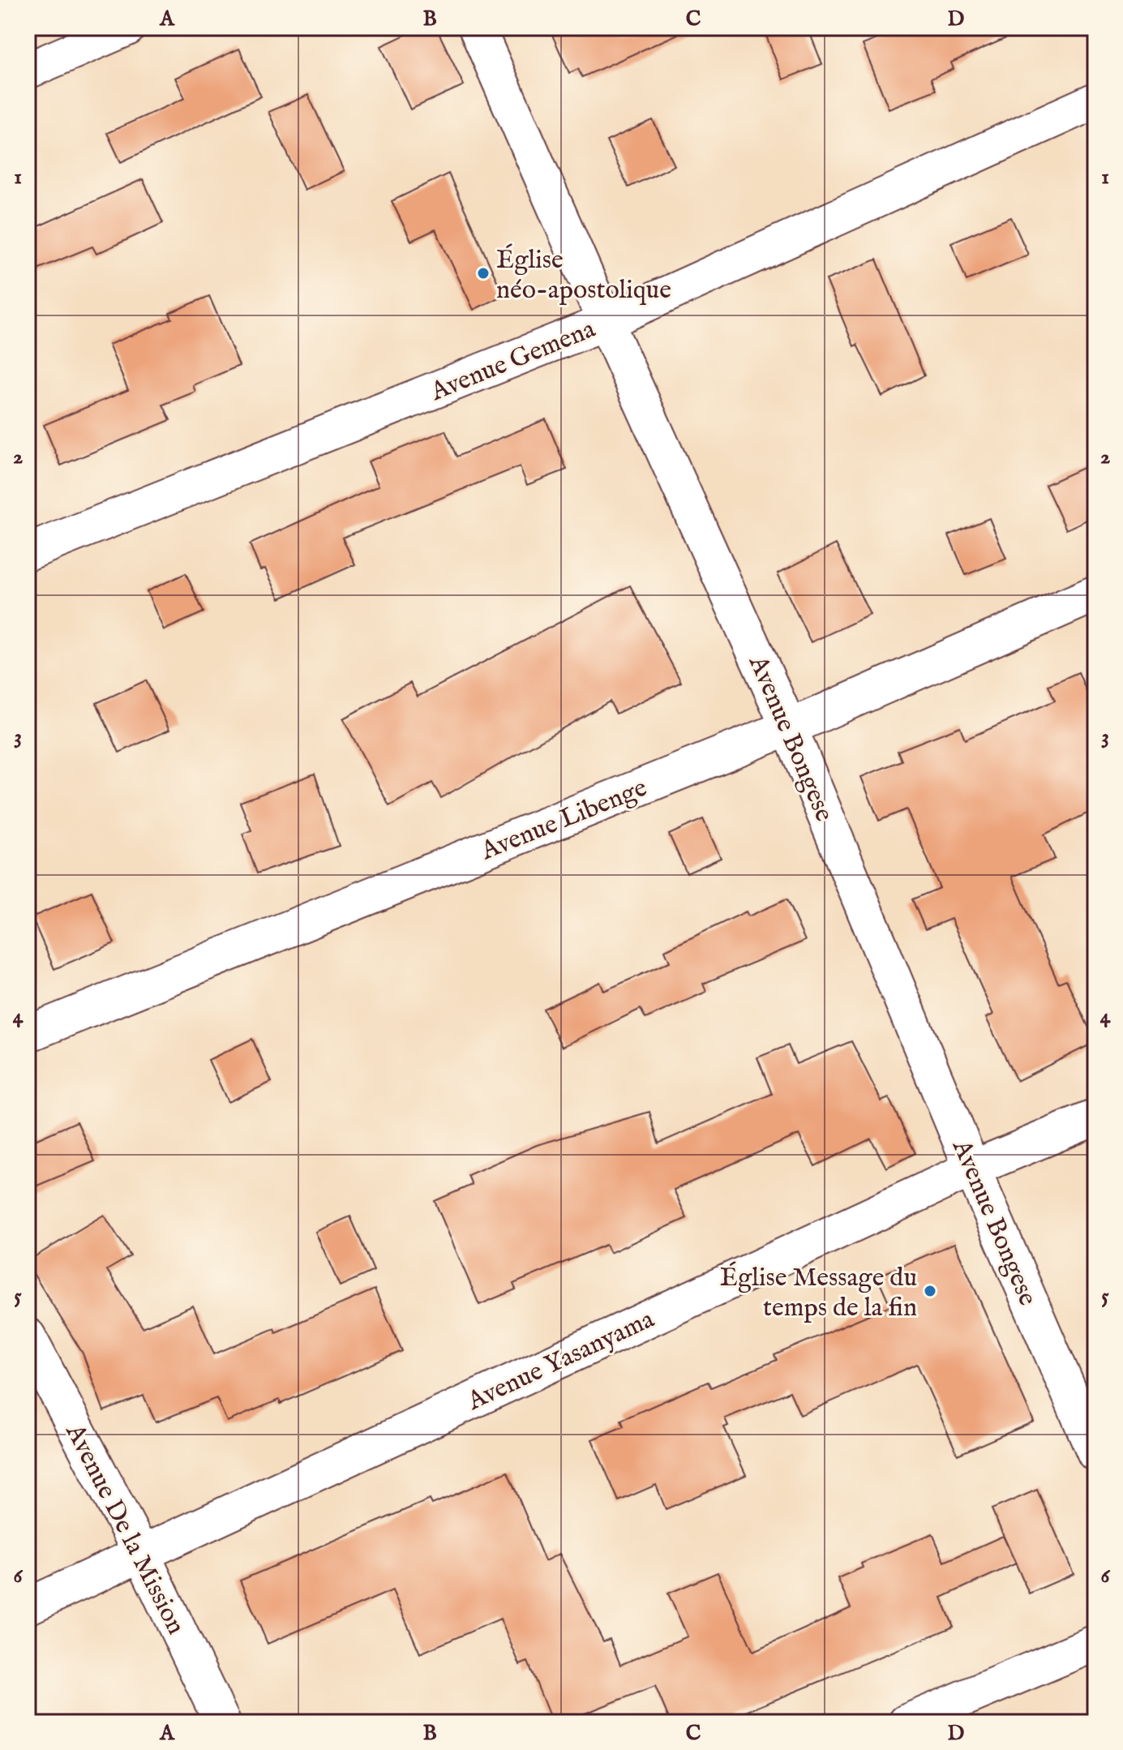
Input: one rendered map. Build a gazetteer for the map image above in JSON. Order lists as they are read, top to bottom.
{
  "streets": {
    "street": [
      "Avenue Gemena",
      "Avenue Bongese",
      "Avenue Libenge",
      "Avenue Yasanyama",
      "Avenue De la Mission"
    ]
  },
  "crossings": [
    ["Avenue Gemena", "Avenue Bongese"],
    ["Avenue Bongese", "Avenue Libenge"],
    ["Avenue Bongese", "Avenue Yasanyama"],
    ["Avenue Yasanyama", "Avenue De la Mission"]
  ],
  "places": ["Église néo-apostolique", "Église Message du temps de la fin"],
  "grid": {
    "columns": [
      "A",
      "B",
      "C",
      "D"
    ],
    "rows": [
      "1",
      "2",
      "3",
      "4",
      "5",
      "6"
    ]
  }
}
